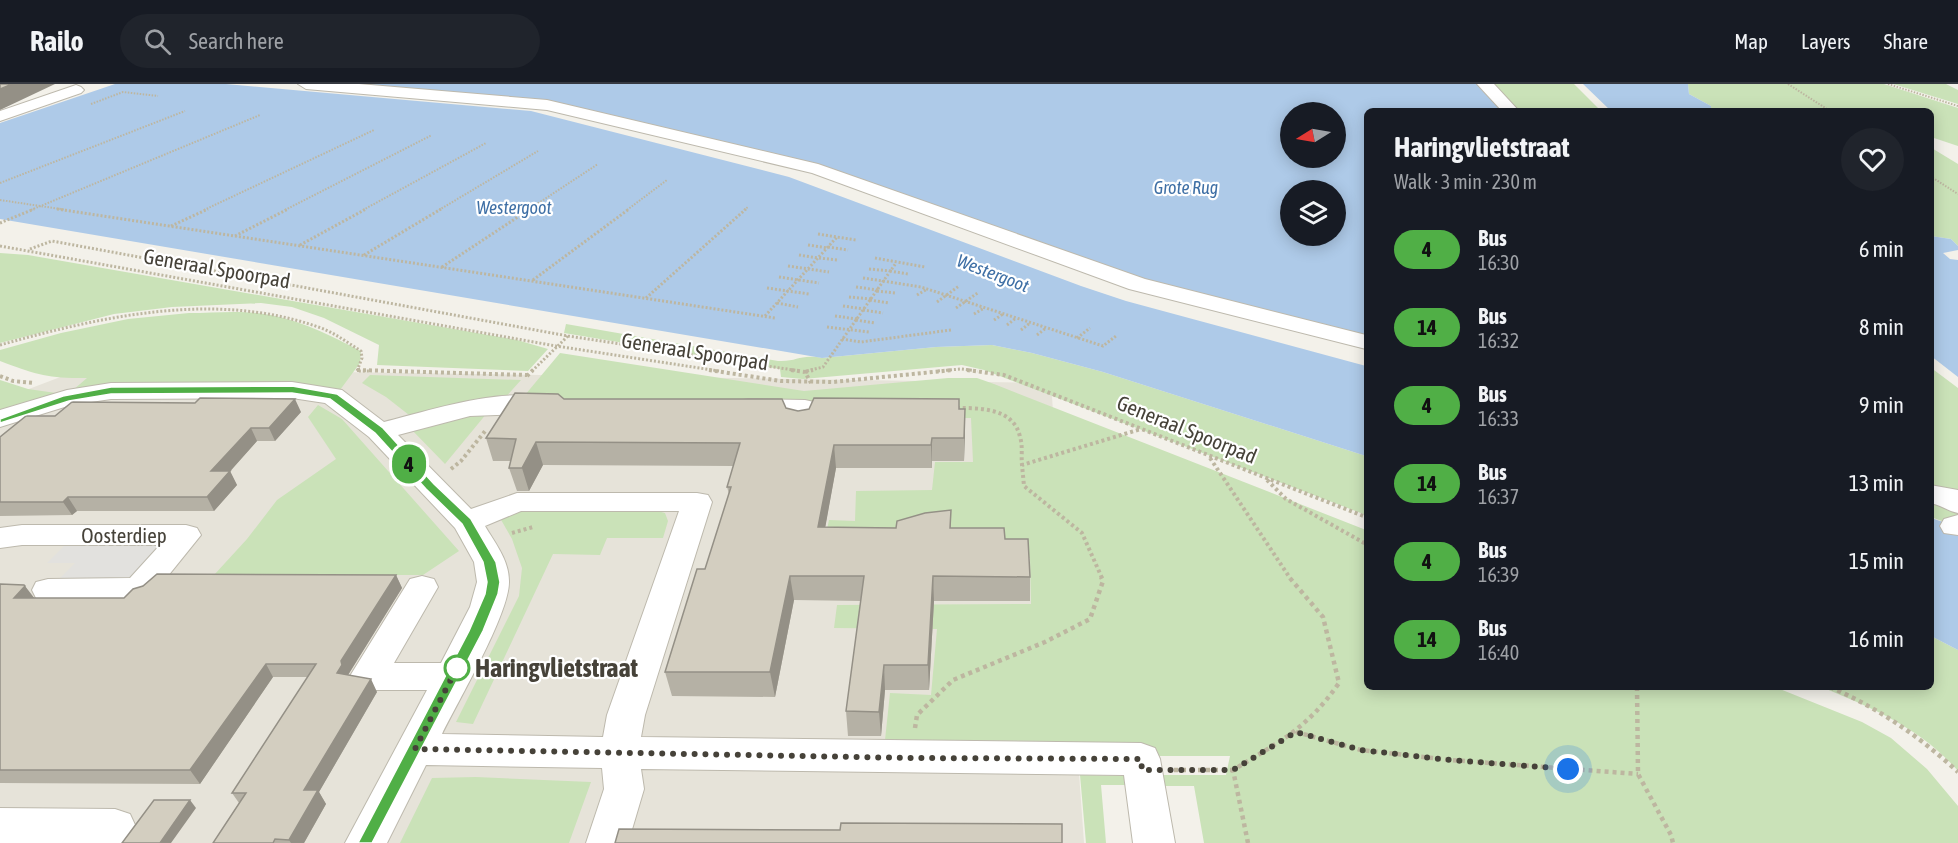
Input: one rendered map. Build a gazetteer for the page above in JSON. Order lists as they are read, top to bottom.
{
  "streets": {
    "street": ["Oosterdiep"],
    "path": ["Generaal Spoorpad"]
  },
  "water": ["Grote Rug", "Westergoot"],
  "places": ["Haringvlietstraat"],
  "lines": ["bus line 4"],
  "north": "left",
  "page": {
    "header": "Railo",
    "search": "Search here",
    "nav": ["Map", "Layers", "Share"],
    "on_map": "4",
    "heading": ["Haringvlietstraat", "Walk · 3 min · 230 m"],
    "list": [
      {
        "mark": "4",
        "name": "Bus",
        "note": "16:30",
        "value": "6 min"
      },
      {
        "mark": "14",
        "name": "Bus",
        "note": "16:32",
        "value": "8 min"
      },
      {
        "mark": "4",
        "name": "Bus",
        "note": "16:33",
        "value": "9 min"
      },
      {
        "mark": "14",
        "name": "Bus",
        "note": "16:37",
        "value": "13 min"
      },
      {
        "mark": "4",
        "name": "Bus",
        "note": "16:39",
        "value": "15 min"
      },
      {
        "mark": "14",
        "name": "Bus",
        "note": "16:40",
        "value": "16 min"
      }
    ]
  }
}
